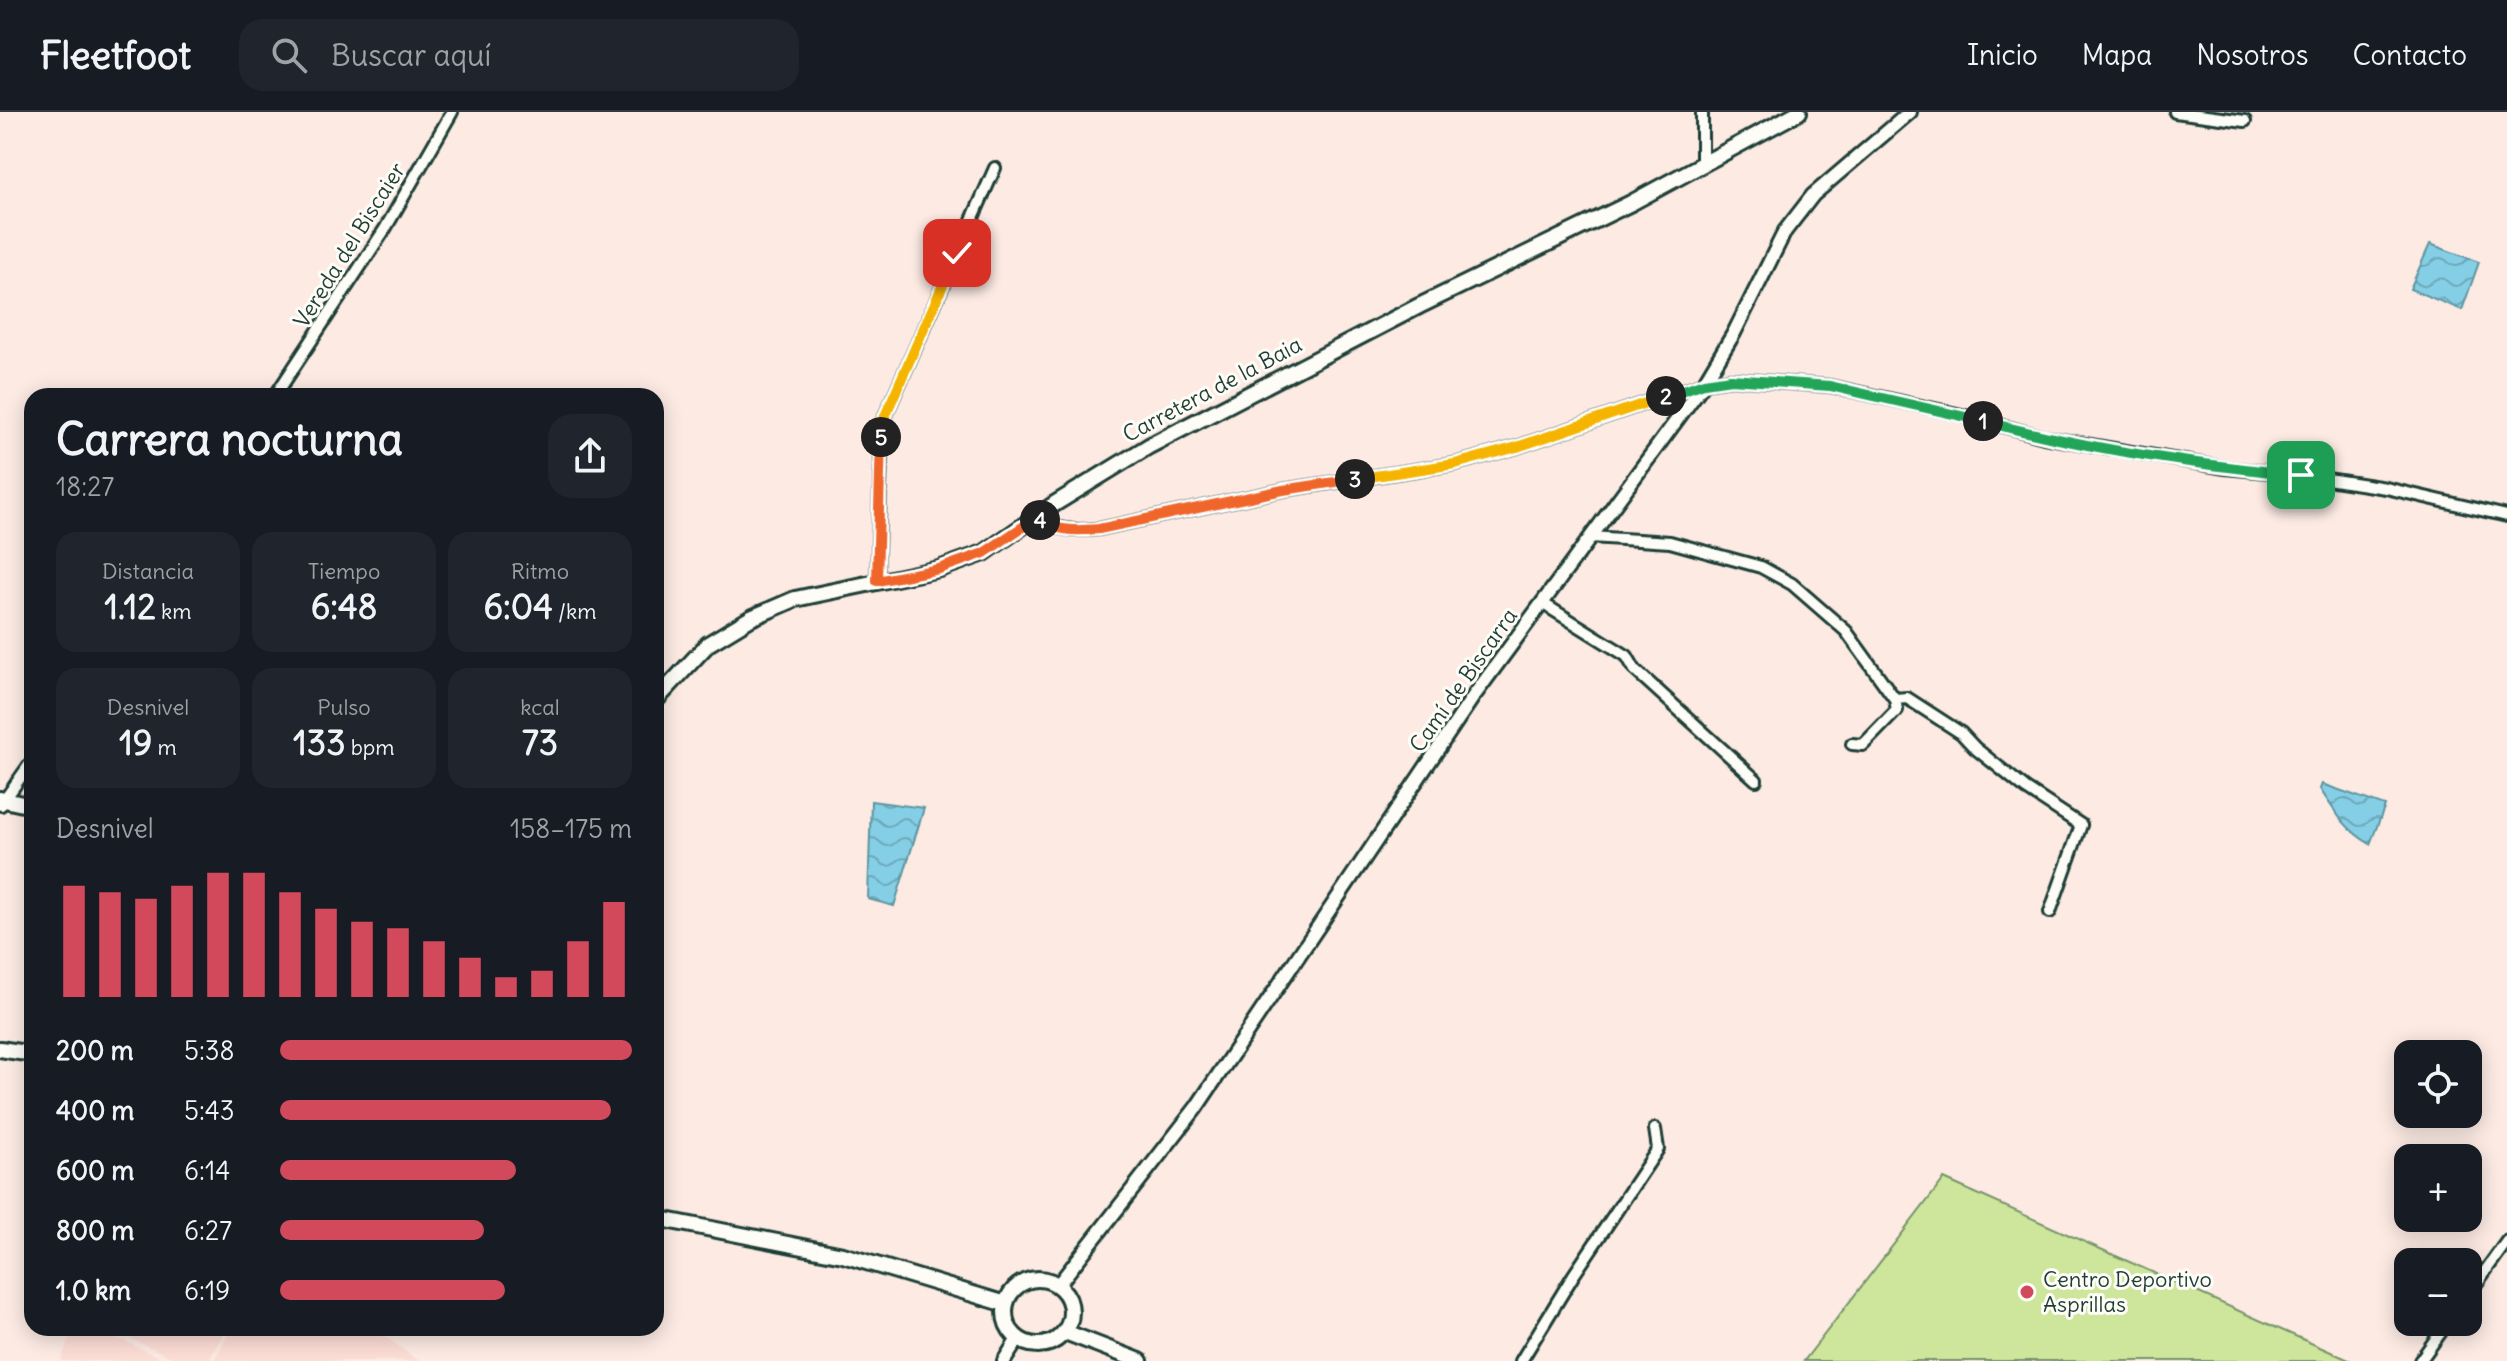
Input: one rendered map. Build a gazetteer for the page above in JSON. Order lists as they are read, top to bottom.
{
  "streets": {
    "main road": ["Carretera de la Baia"],
    "street": ["Vereda del Biscaier", "Camí de Biscarra"]
  },
  "places": ["Centro Deportivo Asprillas"],
  "page": {
    "header": "Fleetfoot",
    "search": "Buscar aquí",
    "nav": [
      "Inicio",
      "Mapa",
      "Nosotros",
      "Contacto"
    ],
    "pins": [
      "2",
      "1",
      "5",
      "3",
      "4"
    ],
    "heading": ["Carrera nocturna", "18:27"],
    "stats": [
      ["Distancia", "1.12 km"],
      ["Tiempo", "6:48"],
      ["Ritmo", "6:04 /km"],
      ["Desnivel", "19 m"],
      ["Pulso", "133 bpm"],
      ["kcal", "73"]
    ],
    "chart": ["Desnivel", "158–175 m"],
    "list": [
      {
        "name": "200 m",
        "note": "5:38"
      },
      {
        "name": "400 m",
        "note": "5:43"
      },
      {
        "name": "600 m",
        "note": "6:14"
      },
      {
        "name": "800 m",
        "note": "6:27"
      },
      {
        "name": "1.0 km",
        "note": "6:19"
      }
    ],
    "map_buttons": ["+", "−"]
  }
}
